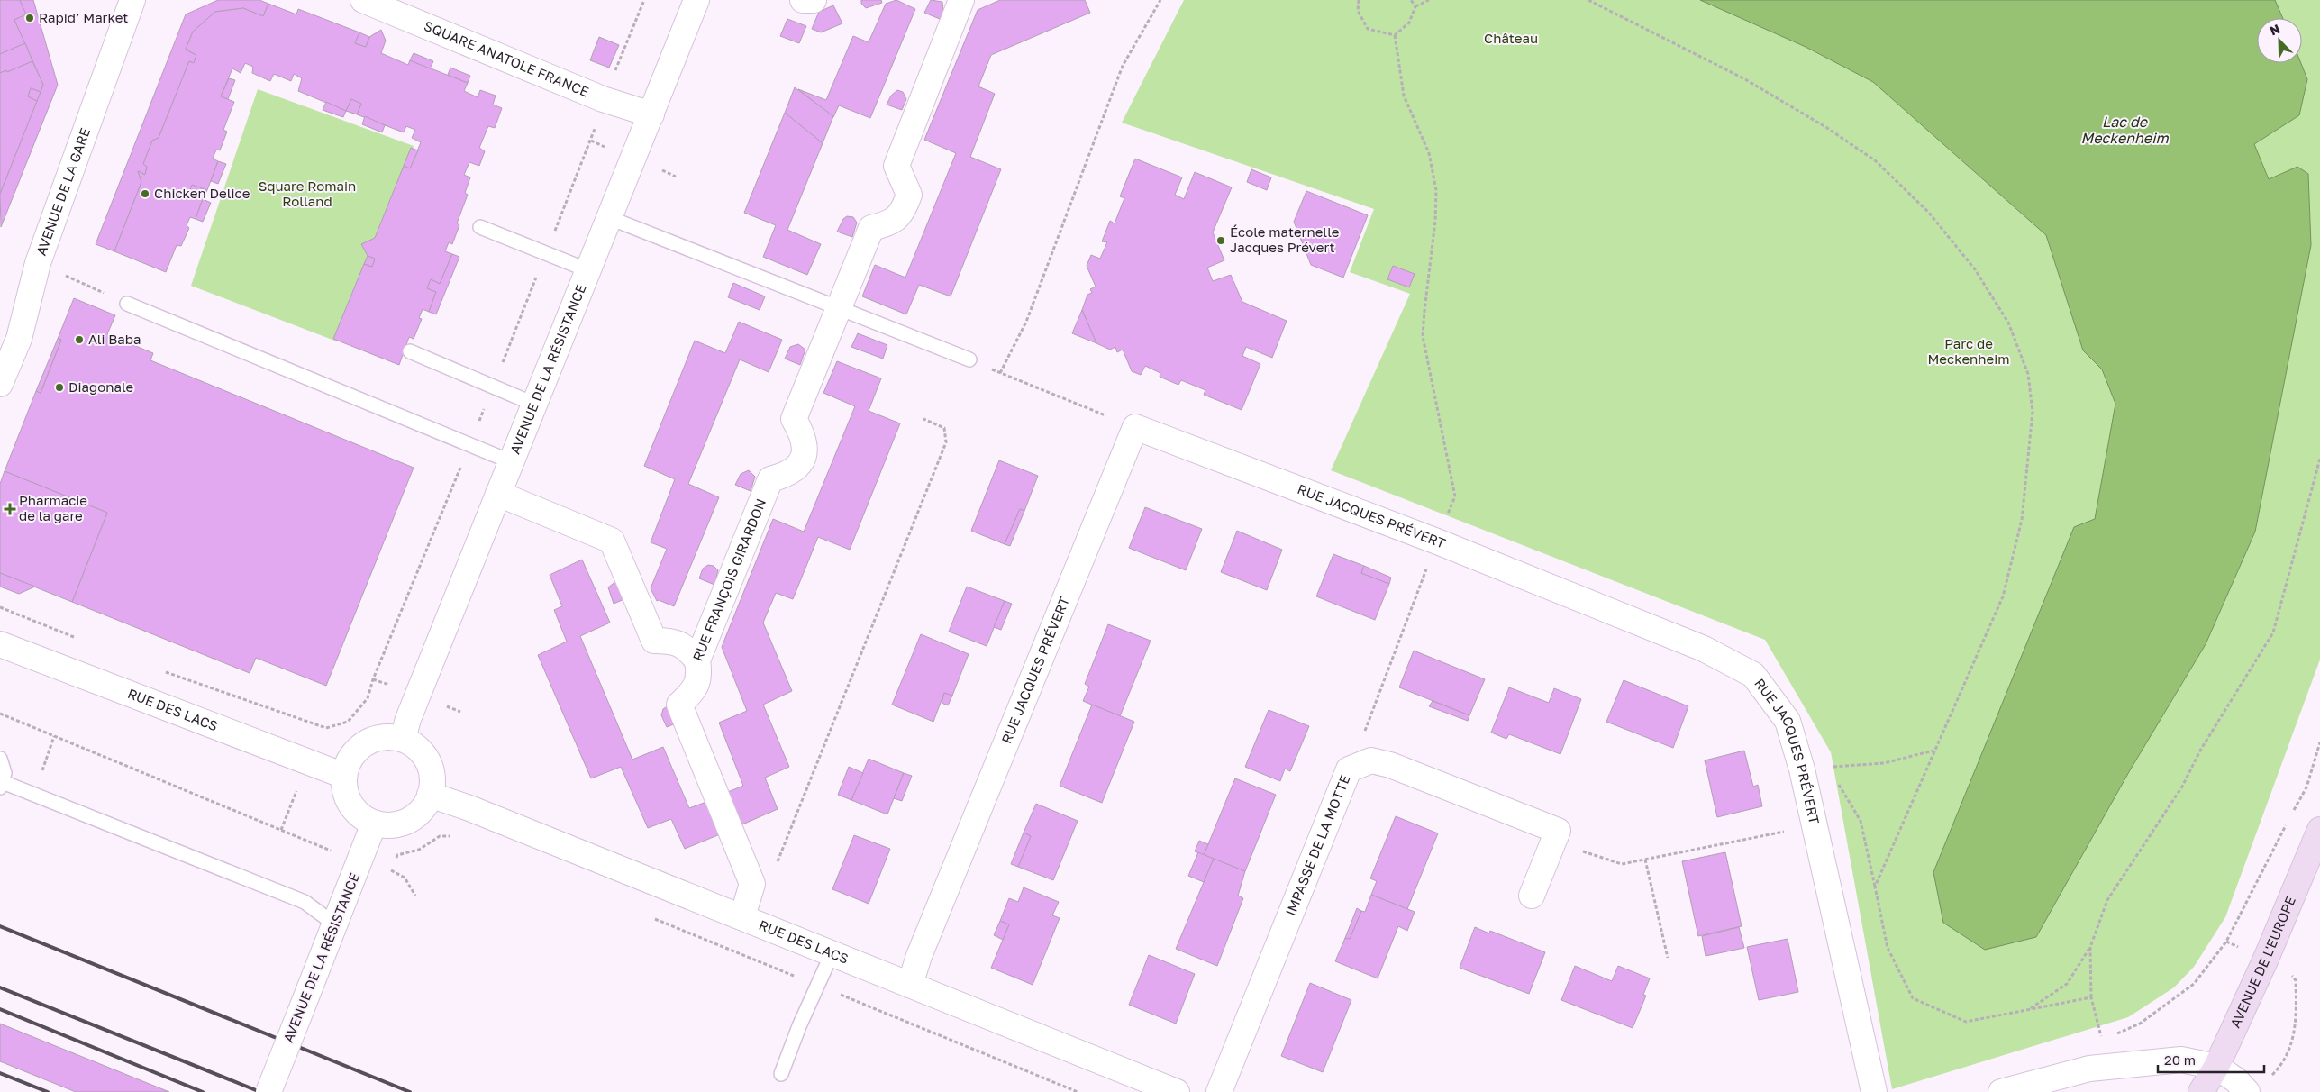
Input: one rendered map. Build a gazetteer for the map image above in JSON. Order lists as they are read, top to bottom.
{
  "streets": {
    "main road": ["AVENUE DE L'EUROPE"],
    "street": [
      "SQUARE ANATOLE FRANCE",
      "AVENUE DE LA GARE",
      "AVENUE DE LA RÉSISTANCE",
      "RUE JACQUES PRÉVERT",
      "RUE FRANÇOIS GIRARDON",
      "RUE DES LACS",
      "IMPASSE DE LA MOTTE"
    ]
  },
  "crossings": [
    ["SQUARE ANATOLE FRANCE", "AVENUE DE LA RÉSISTANCE"],
    ["AVENUE DE LA RÉSISTANCE", "RUE DES LACS"],
    ["RUE JACQUES PRÉVERT", "RUE DES LACS"],
    ["RUE FRANÇOIS GIRARDON", "RUE DES LACS"]
  ],
  "water": ["Lac de Meckenheim"],
  "parks": ["Château", "Square Romain Rolland", "Parc de Meckenheim"],
  "places": {
    "other": [
      "Rapid’ Market",
      "Chicken Delice",
      "École maternelle Jacques Prévert",
      "Ali Baba",
      "Diagonale"
    ],
    "health": ["Pharmacie de la gare"]
  },
  "scale_bar": "20 m",
  "north": "top left"
}
